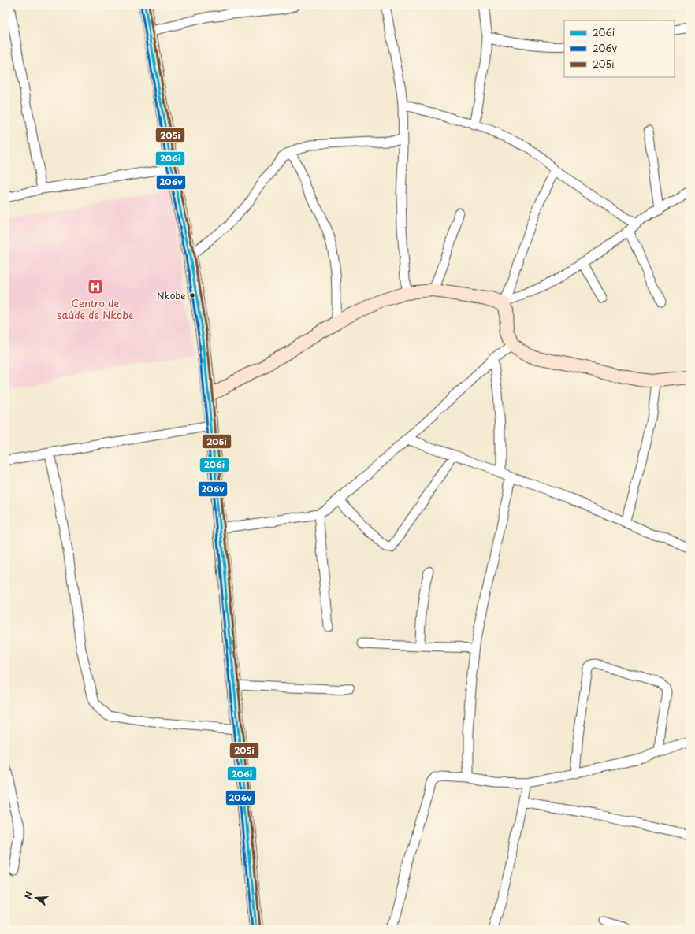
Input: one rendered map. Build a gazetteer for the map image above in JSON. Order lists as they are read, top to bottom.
{
  "places": {
    "hospital": ["Centro de saúde de Nkobe"],
    "other": ["Nkobe"]
  },
  "lines": ["transit line 206i", "transit line 205i", "transit line 206v"],
  "legend": ["206i", "206v", "205i"],
  "north": "left"
}
